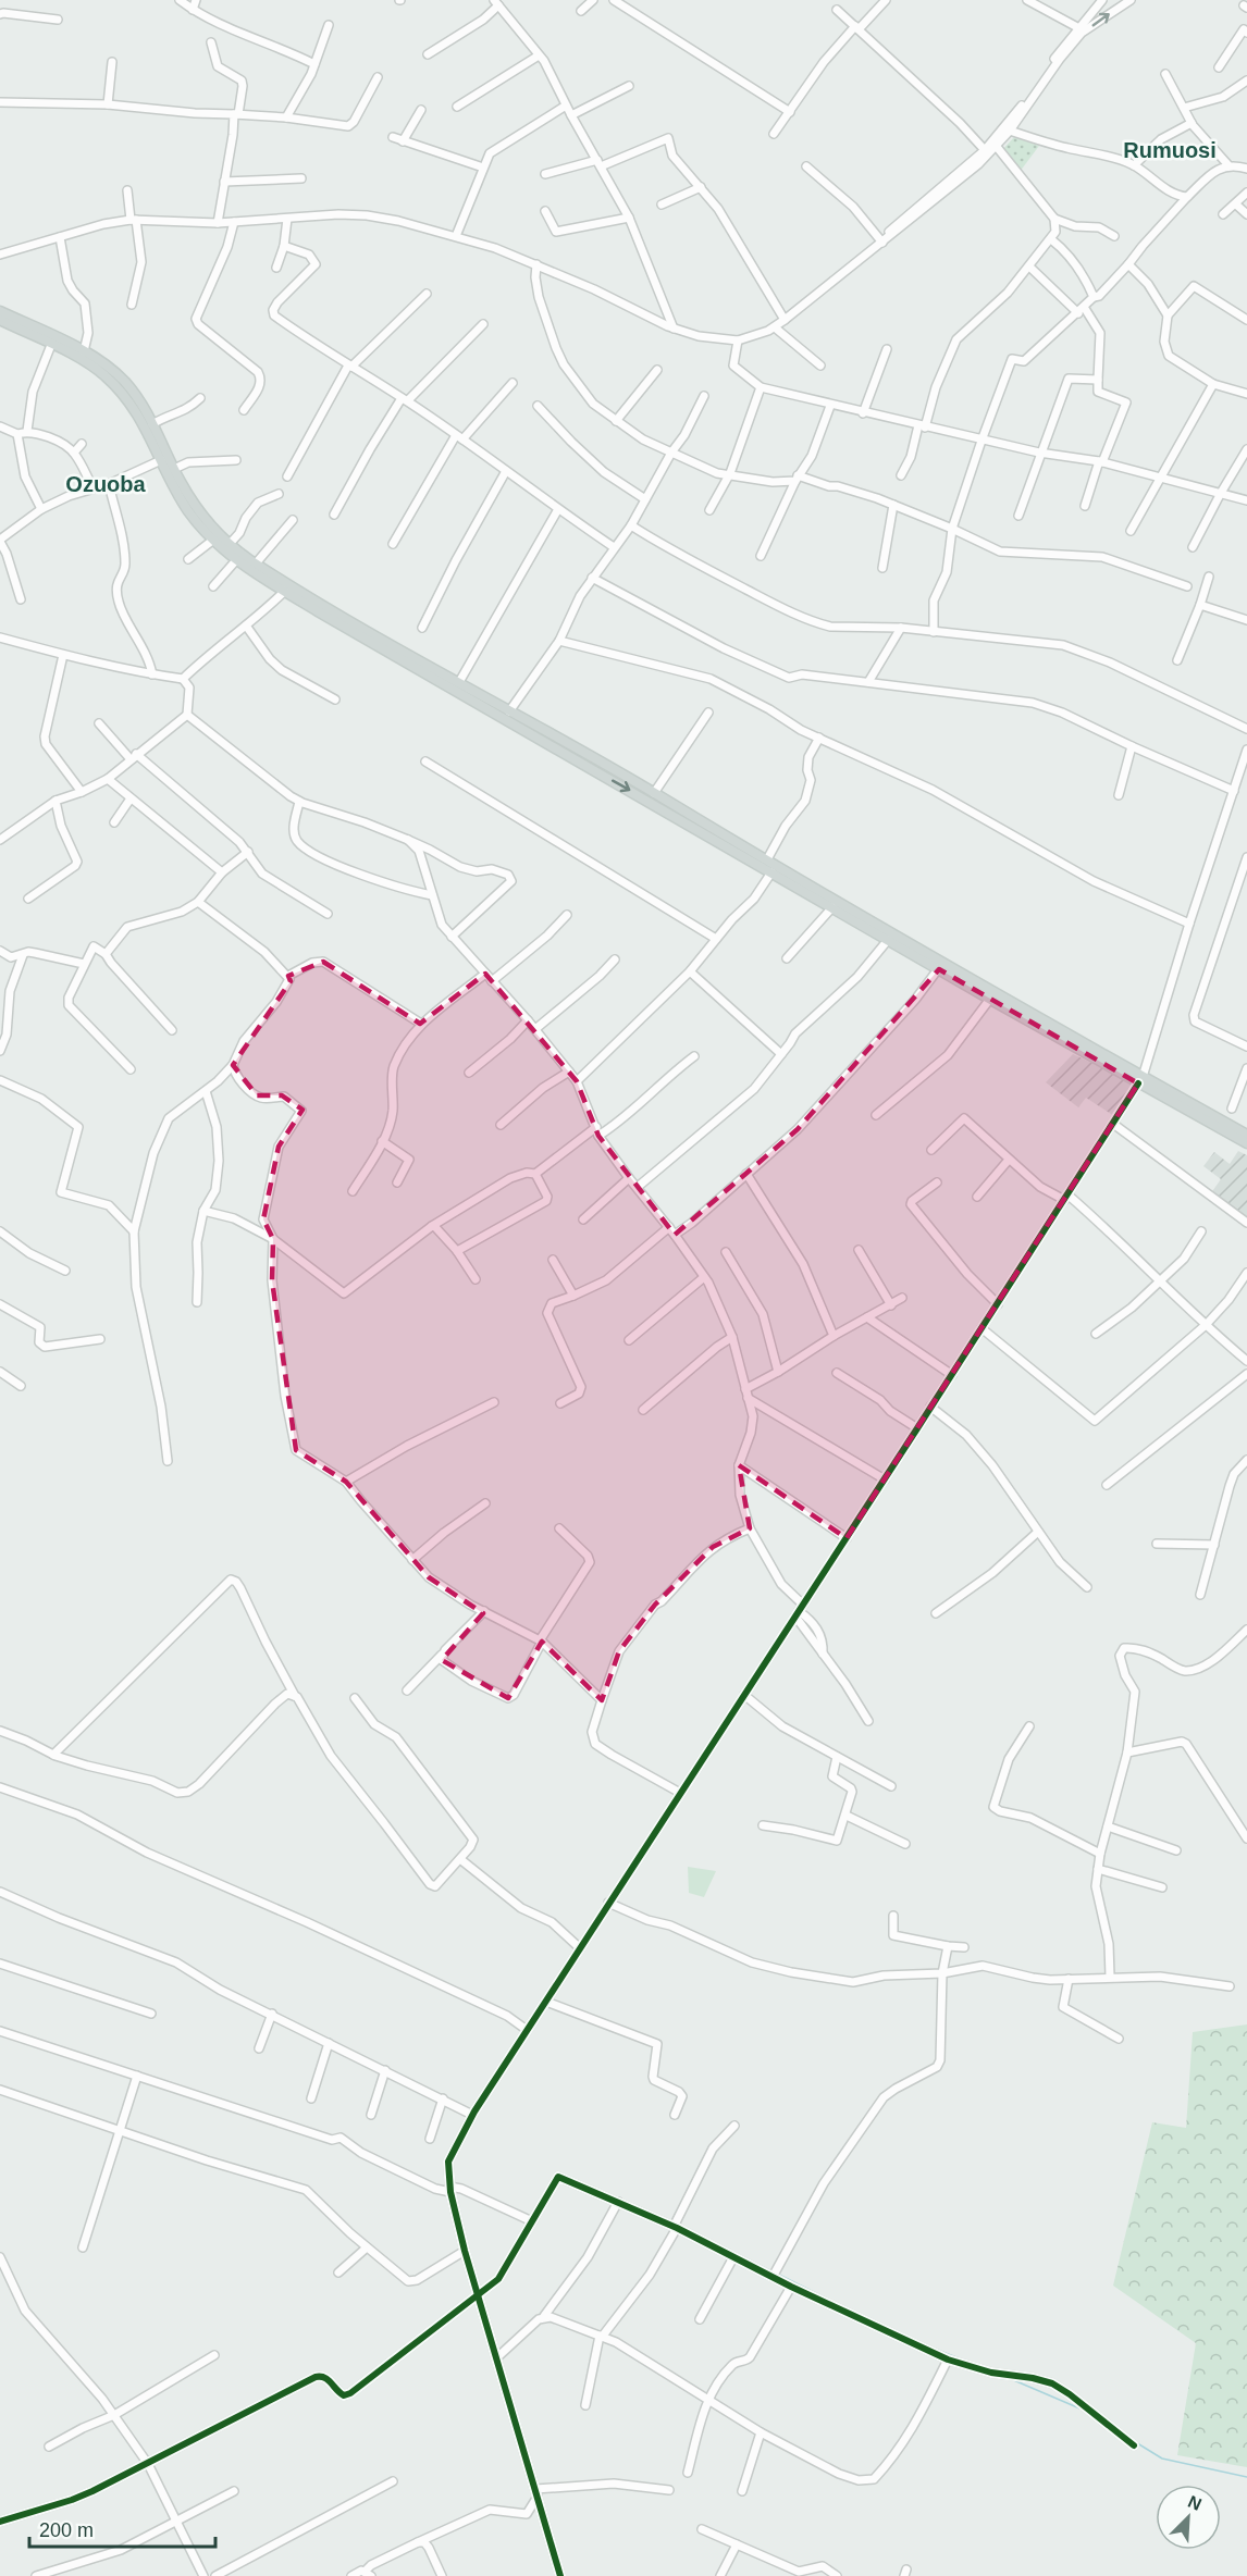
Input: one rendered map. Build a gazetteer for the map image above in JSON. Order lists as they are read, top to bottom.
{
  "districts": ["Rumuosi", "Ozuoba"],
  "scale_bar": "200 m",
  "north": "top right"
}
